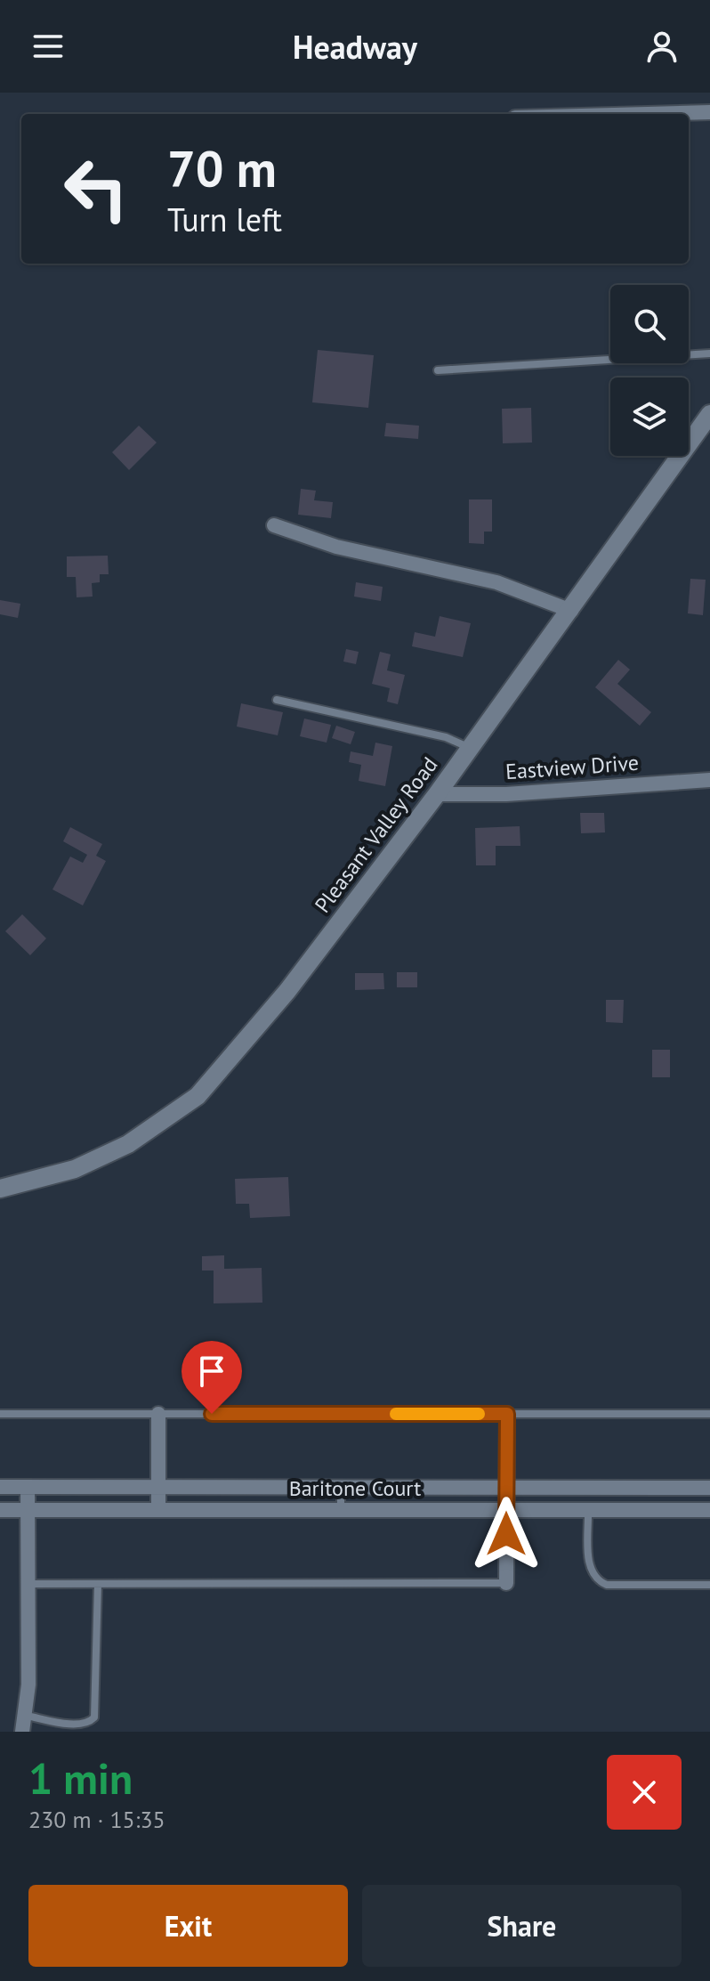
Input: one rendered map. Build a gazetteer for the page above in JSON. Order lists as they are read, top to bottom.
{
  "streets": {
    "street": ["Eastview Drive", "Pleasant Valley Road", "Baritone Court"]
  },
  "crossings": [
    ["Eastview Drive", "Pleasant Valley Road"]
  ],
  "page": {
    "header": "Headway",
    "turn": ["70 m", "Turn left"],
    "heading": ["1 min", "230 m · 15:35"],
    "buttons": ["Exit", "Share"]
  }
}
